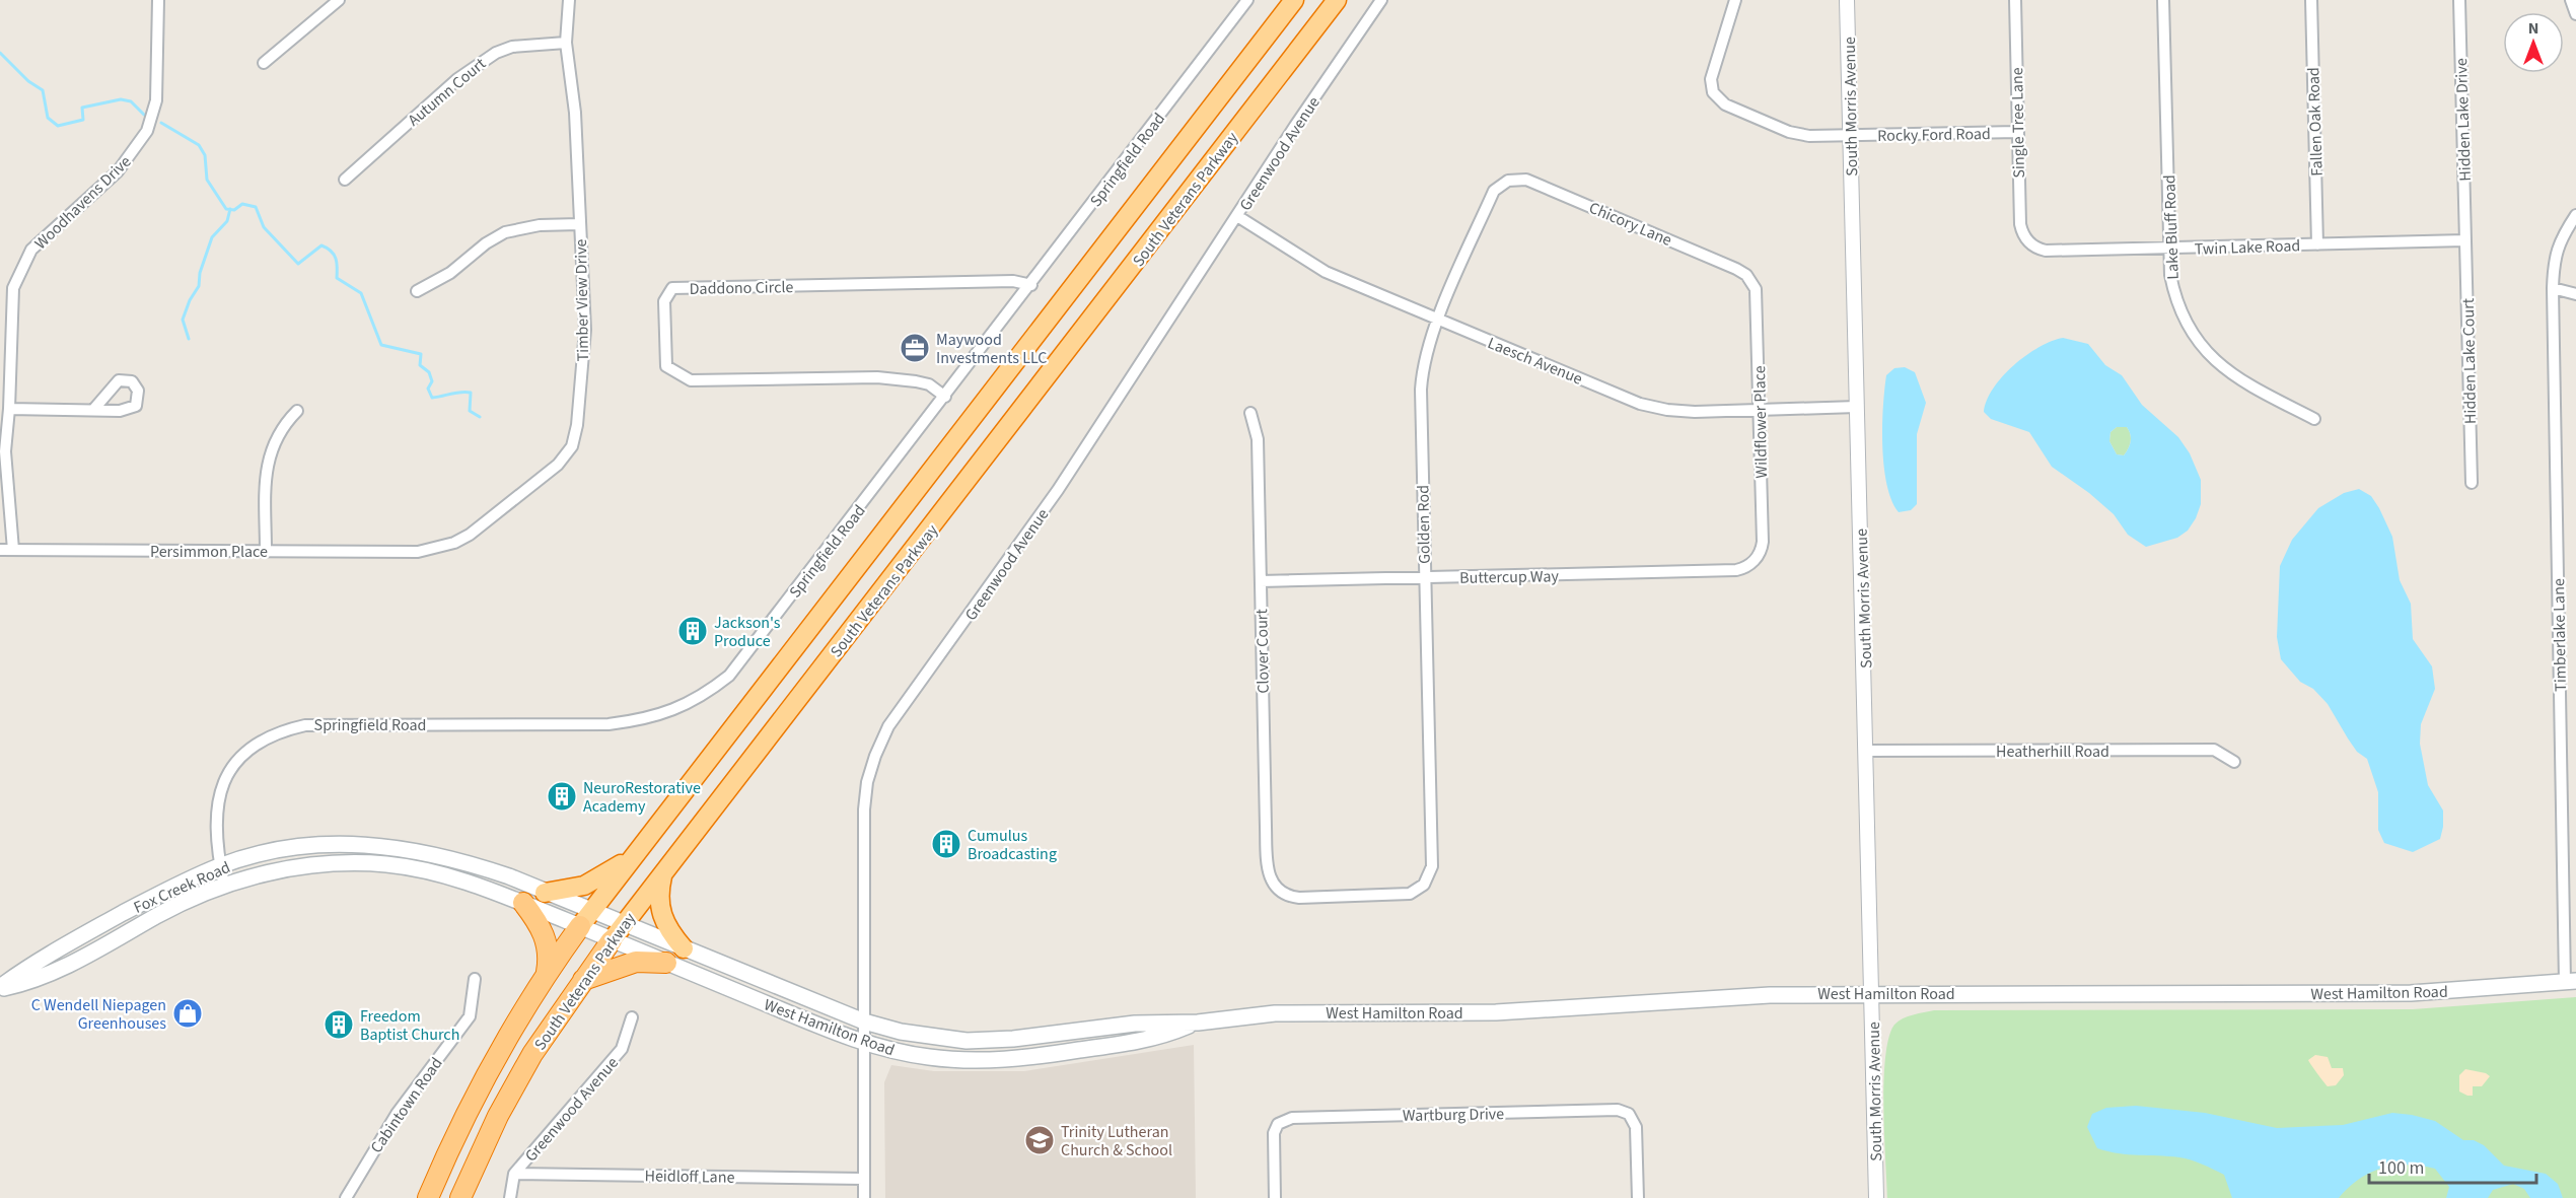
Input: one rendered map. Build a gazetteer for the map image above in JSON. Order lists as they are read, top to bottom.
{
  "streets": {
    "highway": ["South Veterans Parkway"],
    "main road": ["Fox Creek Road", "West Hamilton Road"],
    "street": [
      "Autumn Court",
      "South Morris Avenue",
      "Hidden Lake Drive",
      "Fallen Oak Road",
      "Single Tree Lane",
      "Rocky Ford Road",
      "Greenwood Avenue",
      "Springfield Road",
      "Woodhavens Drive",
      "Chicory Lane",
      "Lake Bluff Road",
      "Twin Lake Road",
      "Daddono Circle",
      "Timber View Drive",
      "Laesch Avenue",
      "Hidden Lake Court",
      "Wildflower Place",
      "Golden Rod",
      "Persimmon Place",
      "Buttercup Way",
      "Timberlake Lane",
      "Clover Court",
      "Heatherhill Road",
      "Cabintown Road",
      "Wartburg Drive",
      "Heidloff Lane"
    ]
  },
  "crossings": [
    ["Autumn Court", "Timber View Drive"],
    ["South Morris Avenue", "Rocky Ford Road"],
    ["South Morris Avenue", "Laesch Avenue"],
    ["South Morris Avenue", "Heatherhill Road"],
    ["South Morris Avenue", "West Hamilton Road"],
    ["Hidden Lake Drive", "Twin Lake Road"],
    ["Hidden Lake Drive", "Hidden Lake Court"],
    ["Fallen Oak Road", "Twin Lake Road"],
    ["Single Tree Lane", "Rocky Ford Road"],
    ["Single Tree Lane", "Twin Lake Road"],
    ["Greenwood Avenue", "Laesch Avenue"],
    ["Greenwood Avenue", "West Hamilton Road"],
    ["Greenwood Avenue", "Heidloff Lane"],
    ["Springfield Road", "Daddono Circle"],
    ["Springfield Road", "Fox Creek Road"],
    ["South Veterans Parkway", "Fox Creek Road"],
    ["South Veterans Parkway", "West Hamilton Road"],
    ["Woodhavens Drive", "Persimmon Place"],
    ["Chicory Lane", "Wildflower Place"],
    ["Chicory Lane", "Golden Rod"],
    ["Lake Bluff Road", "Twin Lake Road"],
    ["Twin Lake Road", "Hidden Lake Court"],
    ["Timber View Drive", "Persimmon Place"],
    ["Laesch Avenue", "Wildflower Place"],
    ["Laesch Avenue", "Golden Rod"],
    ["Wildflower Place", "Buttercup Way"],
    ["Golden Rod", "Buttercup Way"],
    ["Golden Rod", "Clover Court"],
    ["Buttercup Way", "Clover Court"],
    ["Timberlake Lane", "West Hamilton Road"],
    ["Fox Creek Road", "West Hamilton Road"]
  ],
  "places": {
    "office": ["Maywood Investments LLC"],
    "building": [
      "Jackson's Produce",
      "NeuroRestorative Academy",
      "Cumulus Broadcasting",
      "Freedom Baptist Church"
    ],
    "shop": ["C Wendell Niepagen Greenhouses"],
    "school or university": ["Trinity Lutheran Church & School"]
  },
  "scale_bar": "100 m",
  "north": "top"
}
